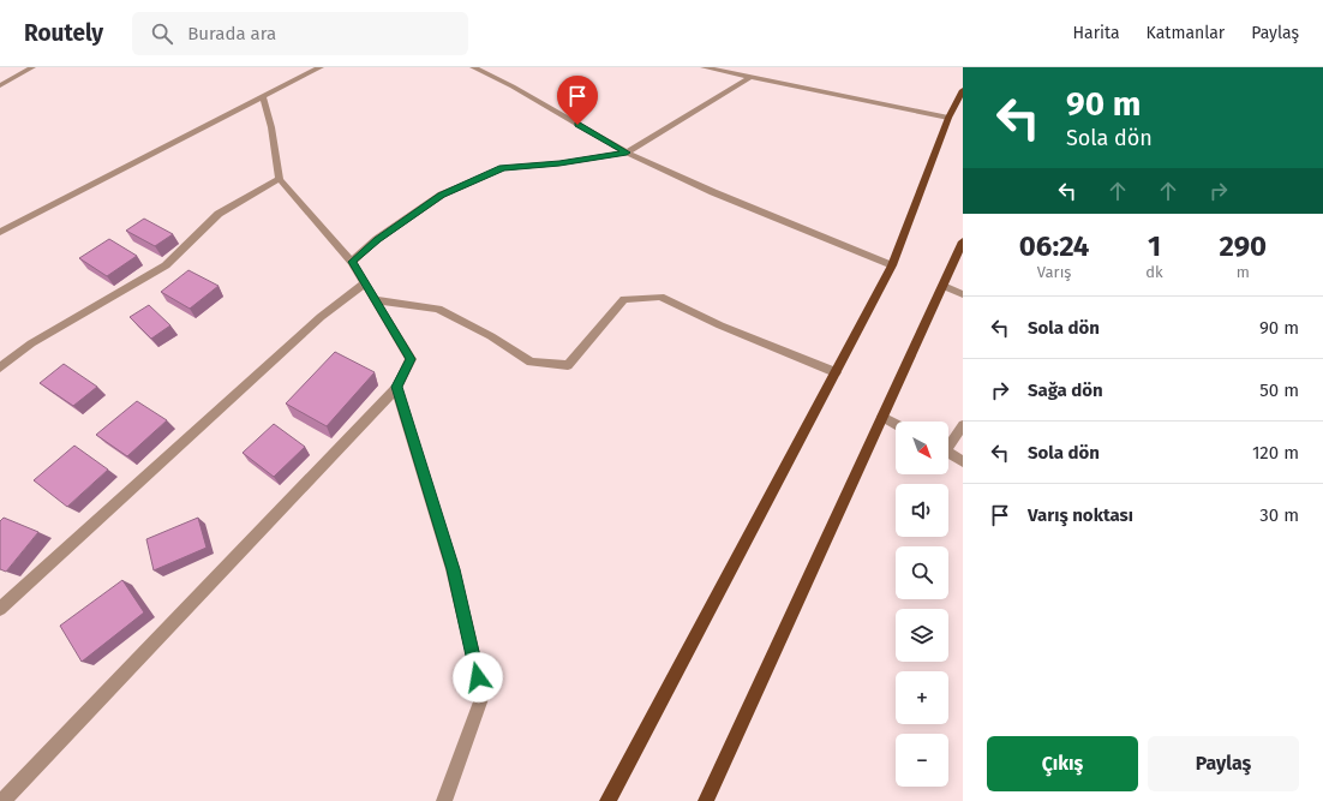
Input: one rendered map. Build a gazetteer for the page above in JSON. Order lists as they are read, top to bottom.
{
  "north": "bottom right",
  "page": {
    "header": "Routely",
    "search": "Burada ara",
    "nav": ["Harita", "Katmanlar", "Paylaş"],
    "turn": ["90 m", "Sola dön"],
    "eta": [
      "06:24",
      "Varış",
      "1",
      "dk",
      "290",
      "m"
    ],
    "list": [
      {
        "name": "Sola dön",
        "value": "90 m"
      },
      {
        "name": "Sağa dön",
        "value": "50 m"
      },
      {
        "name": "Sola dön",
        "value": "120 m"
      },
      {
        "name": "Varış noktası",
        "value": "30 m"
      }
    ],
    "map_buttons": ["+", "−"],
    "buttons": ["Çıkış", "Paylaş"]
  }
}
